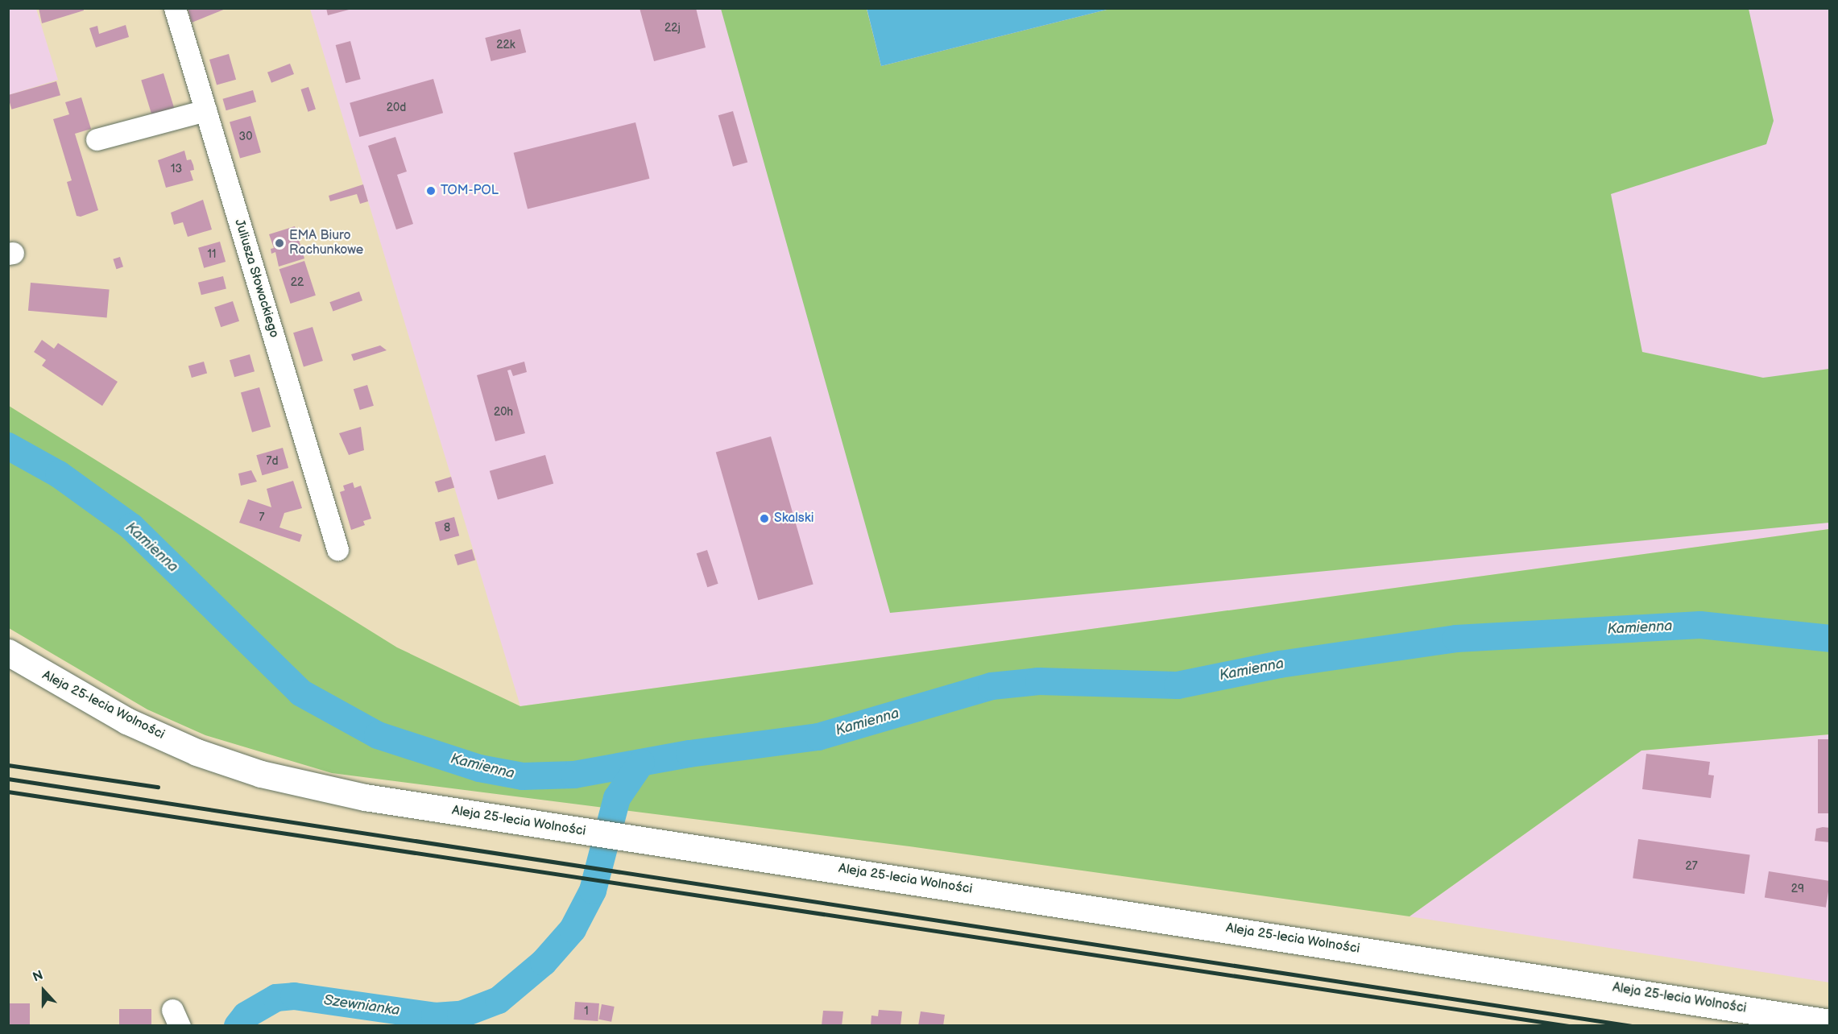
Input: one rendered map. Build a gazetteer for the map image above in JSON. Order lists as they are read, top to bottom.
{
  "streets": {
    "main road": ["Aleja 25-lecia Wolności"],
    "street": ["Juliusza Słowackiego"]
  },
  "water": ["Kamienna", "Szewnianka"],
  "places": ["TOM-POL", "EMA Biuro Rachunkowe", "Skalski"],
  "house_numbers": [
    "22j",
    "22k",
    "20d",
    "30",
    "13",
    "11",
    "22",
    "20h",
    "7d",
    "7",
    "8",
    "27",
    "29",
    "1"
  ],
  "north": "top"
}
